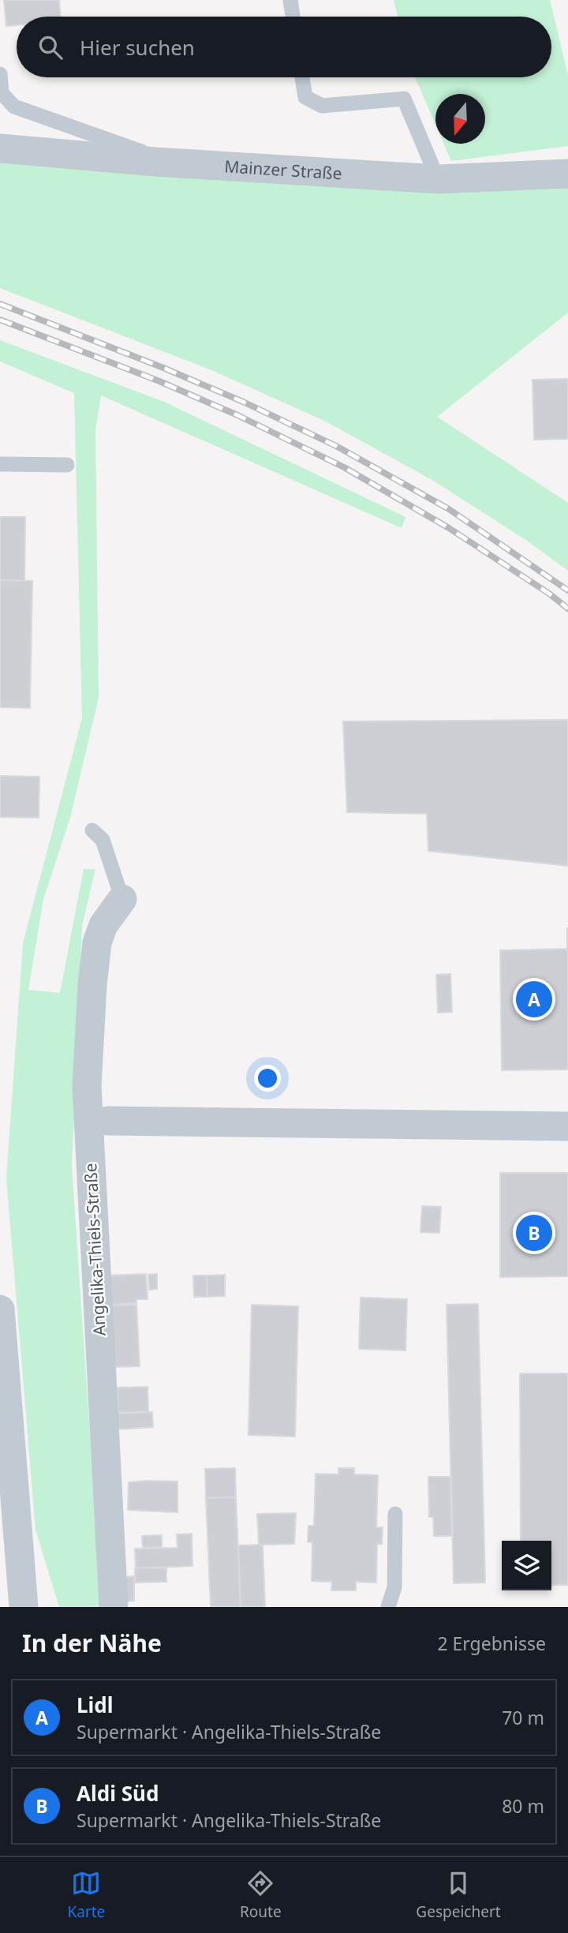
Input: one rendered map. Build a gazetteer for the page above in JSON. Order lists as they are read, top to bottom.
{
  "streets": {
    "street": ["Mainzer Straße", "Angelika-Thiels-Straße"]
  },
  "north": "bottom",
  "page": {
    "search": "Hier suchen",
    "pins": ["A", "B"],
    "heading": ["In der Nähe", "2 Ergebnisse"],
    "list": [
      {
        "mark": "A",
        "name": "Lidl",
        "note": "Supermarkt · Angelika-Thiels-Straße",
        "value": "70 m"
      },
      {
        "mark": "B",
        "name": "Aldi Süd",
        "note": "Supermarkt · Angelika-Thiels-Straße",
        "value": "80 m"
      }
    ],
    "nav": ["Karte", "Route", "Gespeichert"]
  }
}
